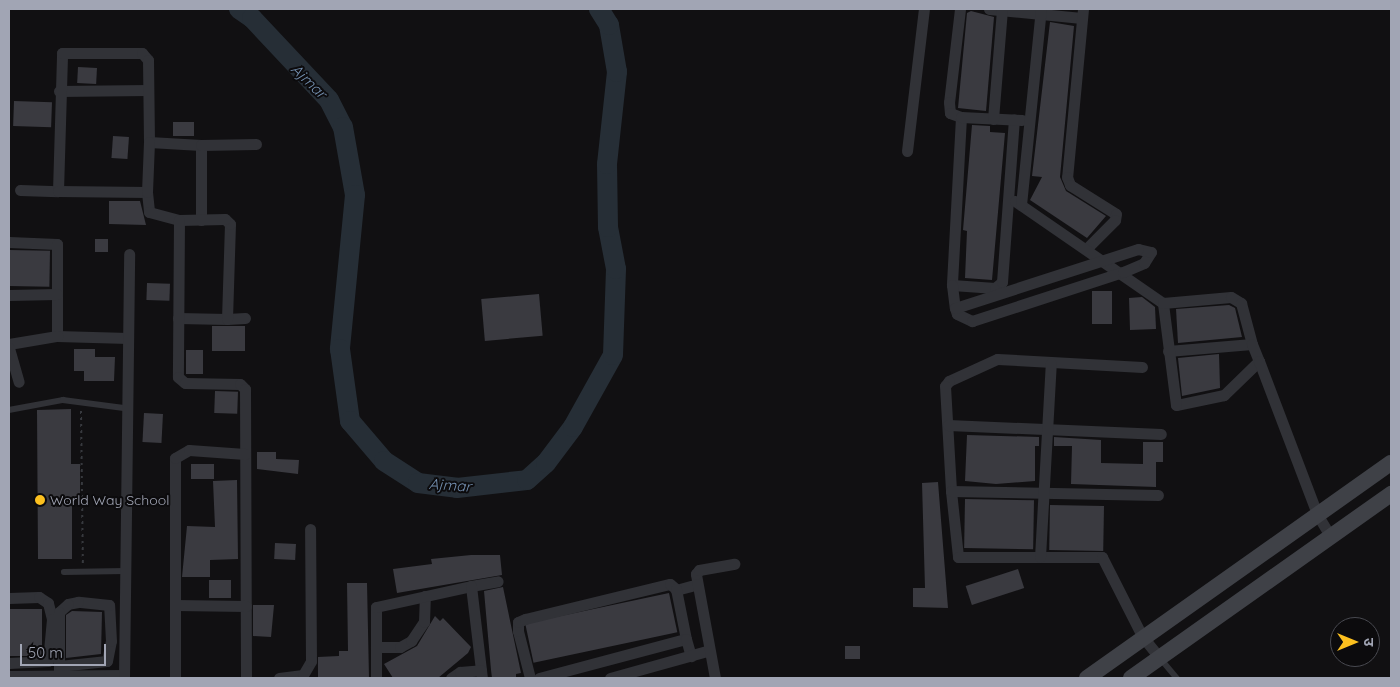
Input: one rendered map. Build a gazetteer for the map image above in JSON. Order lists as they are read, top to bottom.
{
  "water": ["Ajmar"],
  "places": ["World Way School"],
  "scale_bar": "50 m",
  "north": "right"
}
